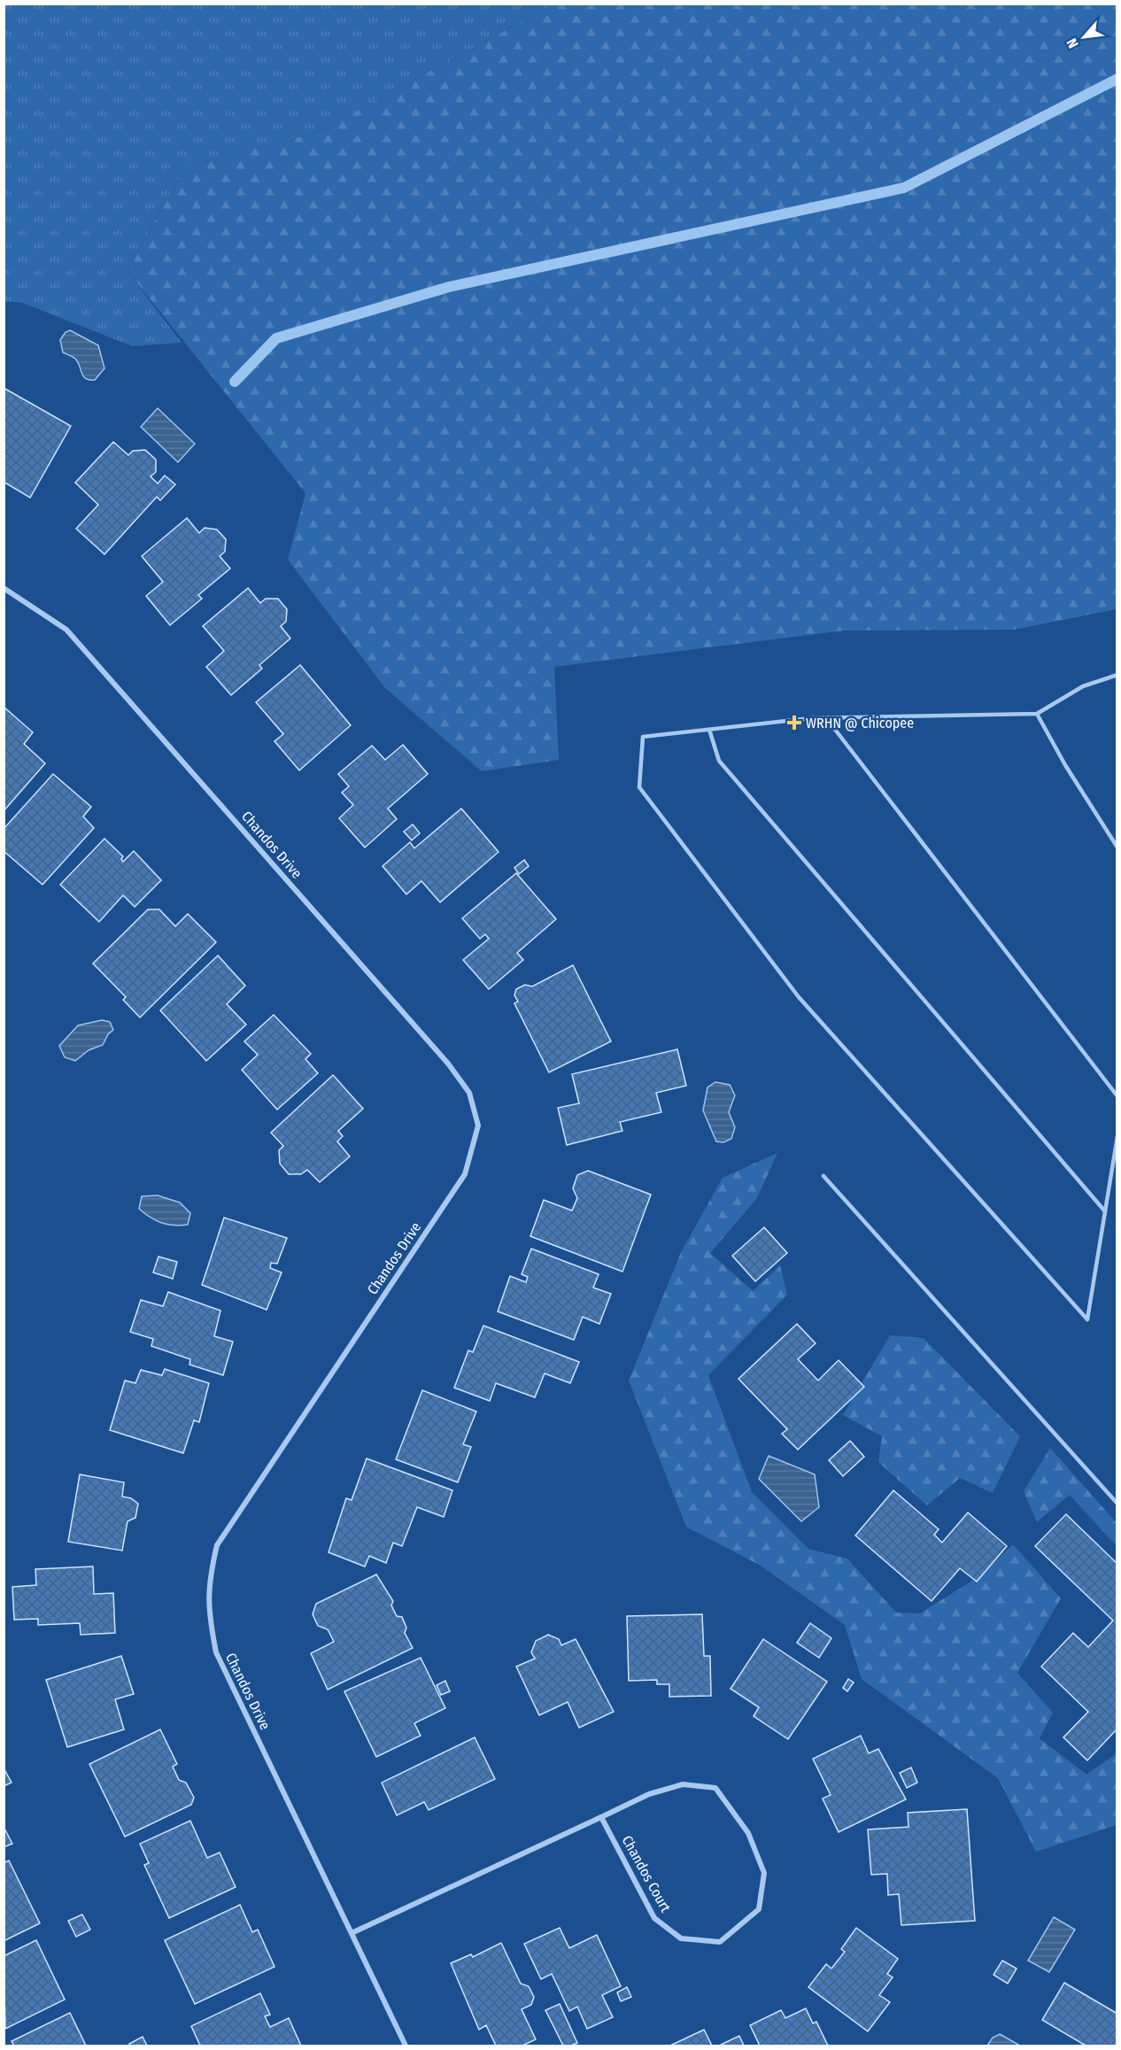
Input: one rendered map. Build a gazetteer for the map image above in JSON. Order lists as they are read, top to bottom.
{
  "streets": {
    "street": ["Chandos Drive", "Chandos Court"]
  },
  "crossings": [
    ["Chandos Drive", "Chandos Court"]
  ],
  "places": {
    "health": ["WRHN @ Chicopee"]
  },
  "north": "bottom left"
}
